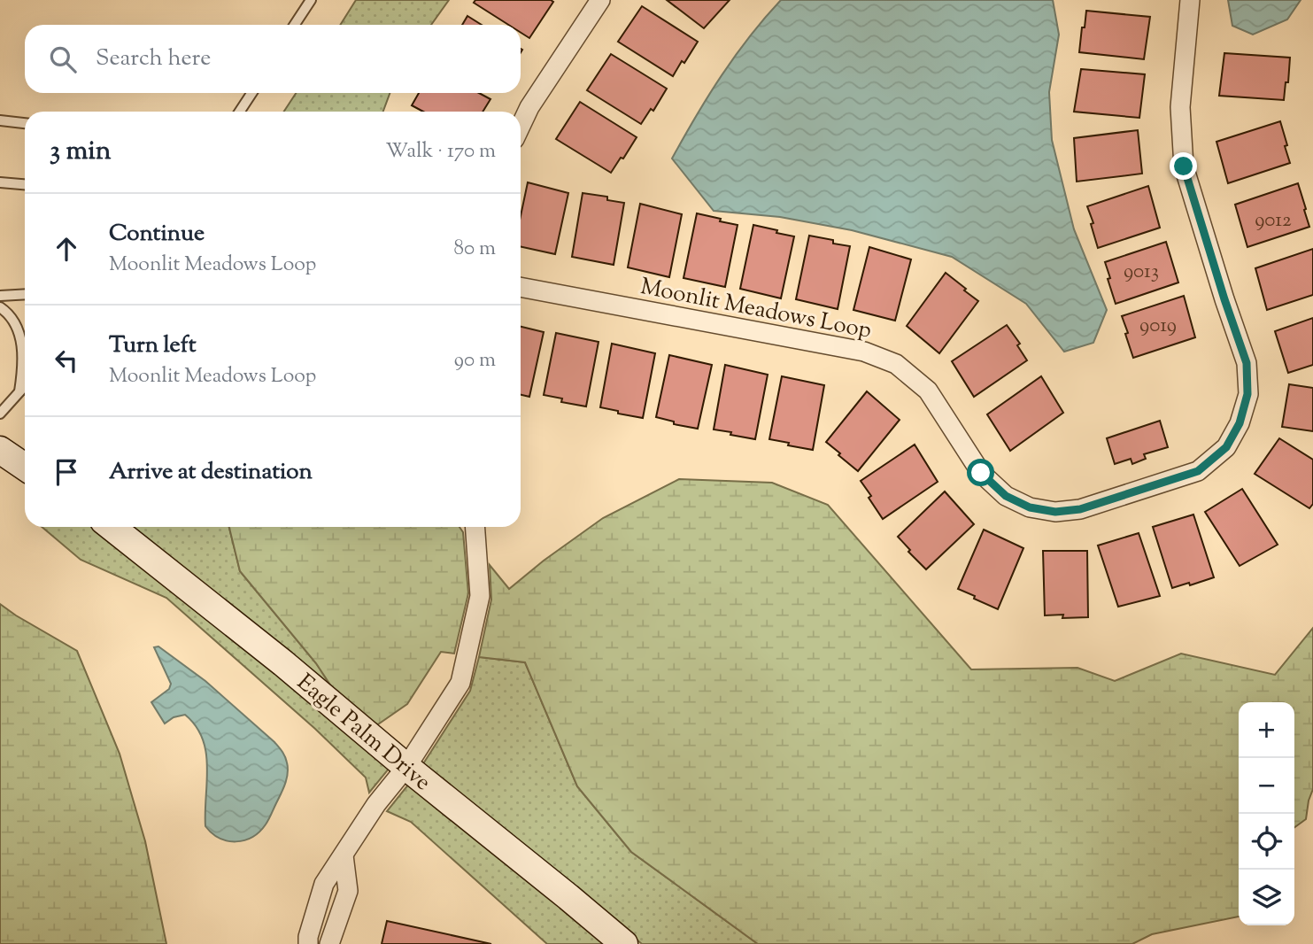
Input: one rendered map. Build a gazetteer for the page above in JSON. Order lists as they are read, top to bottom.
{
  "streets": {
    "street": ["Moonlit Meadows Loop", "Eagle Palm Drive"]
  },
  "house_numbers": ["9012", "9013", "9019"],
  "page": {
    "search": "Search here",
    "heading": ["3 min", "Walk · 170 m"],
    "list": [
      ["Continue", "Moonlit Meadows Loop", "80 m"],
      ["Turn left", "Moonlit Meadows Loop", "90 m"],
      "Arrive at destination"
    ],
    "map_buttons": ["+", "−"]
  }
}
